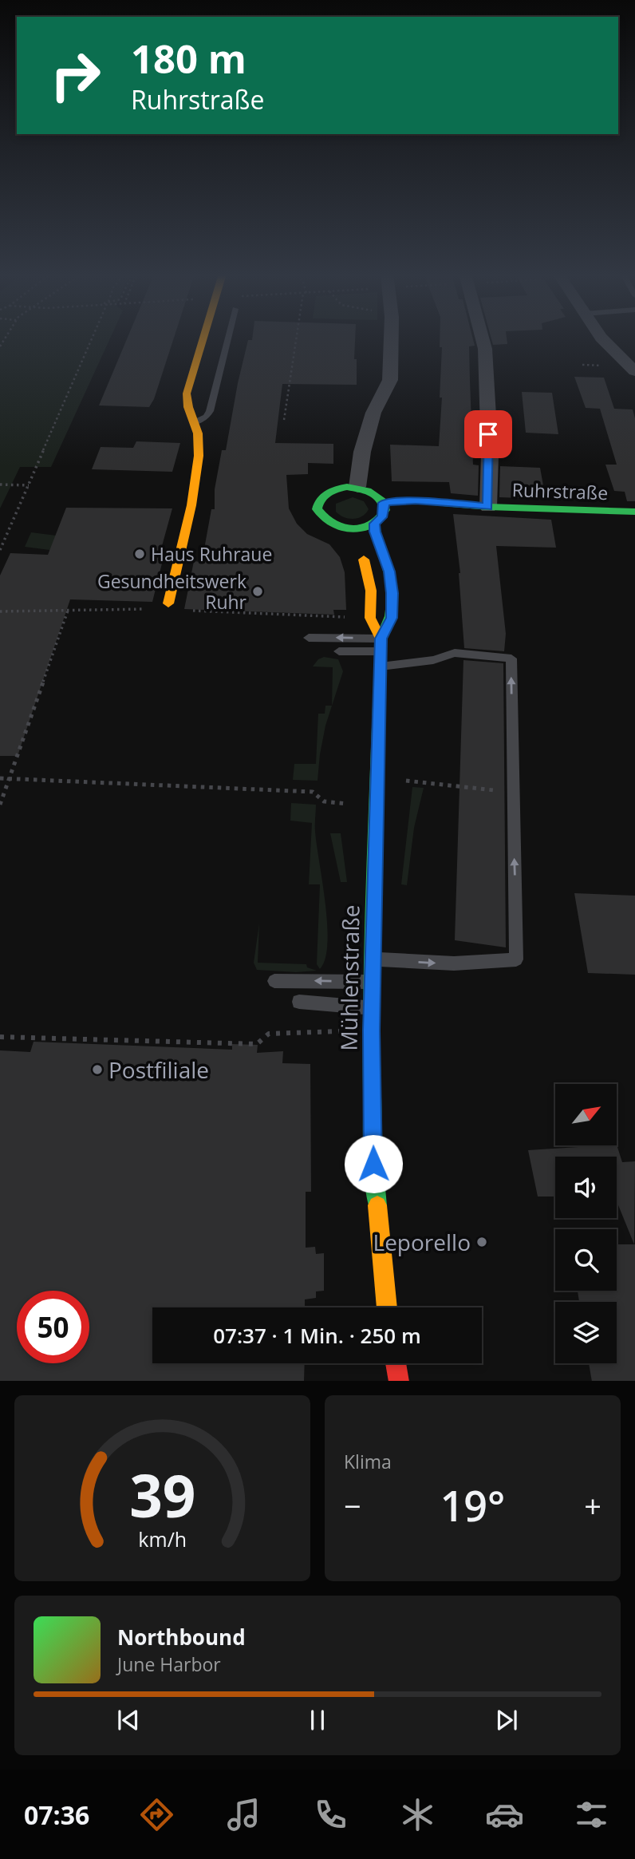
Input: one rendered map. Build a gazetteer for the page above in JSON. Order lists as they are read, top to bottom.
{
  "streets": {
    "main road": ["Ruhrstraße", "Mühlenstraße"]
  },
  "crossings": [
    ["Ruhrstraße", "Mühlenstraße"]
  ],
  "places": [
    "Haus Ruhraue",
    "Gesundheitswerk Ruhr",
    "Postfiliale",
    "Leporello"
  ],
  "north": "top right",
  "page": {
    "turn": ["180 m", "Ruhrstraße"],
    "limit": "50",
    "trip": "07:37 · 1 Min. · 250 m",
    "tile": "Klima",
    "heat": ["−", "19°", "+"],
    "song": ["Northbound", "June Harbor"],
    "tabs": "07:36",
    "gauge": ["39", "km/h"]
  }
}
